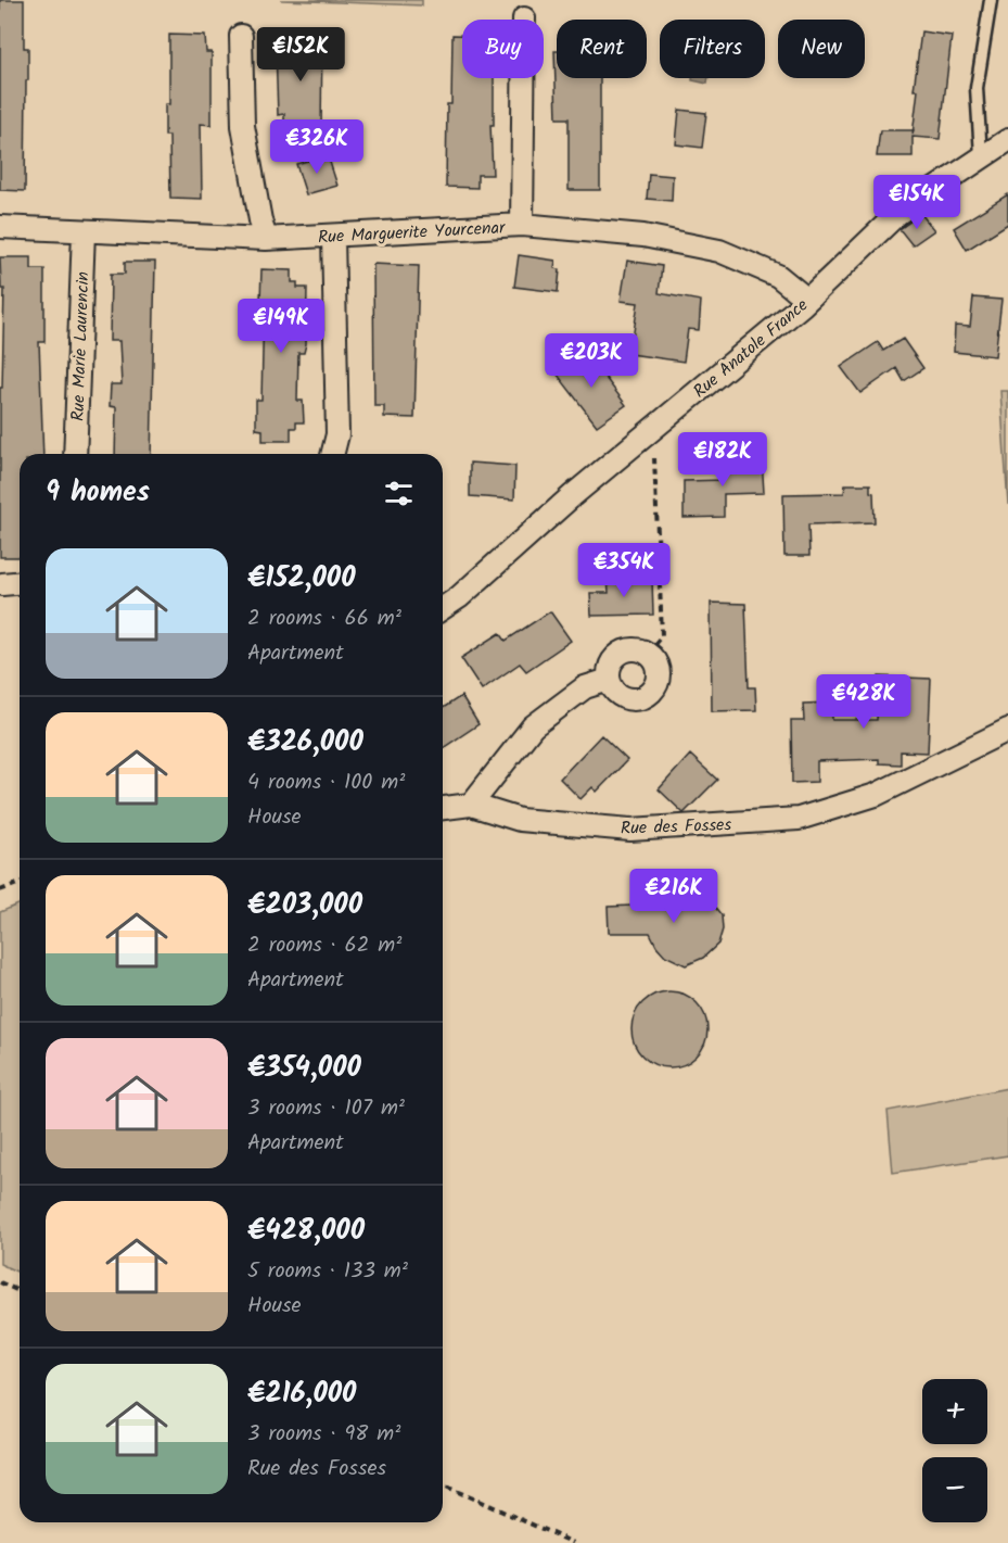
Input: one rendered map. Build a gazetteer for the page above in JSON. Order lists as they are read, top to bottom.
{
  "streets": {
    "street": [
      "Rue Marguerite Yourcenar",
      "Rue Marie Laurencin",
      "Rue Anatole France",
      "Rue des Fosses"
    ]
  },
  "crossings": [
    ["Rue Marguerite Yourcenar", "Rue Marie Laurencin"],
    ["Rue Marguerite Yourcenar", "Rue Anatole France"]
  ],
  "page": {
    "chip": [
      "Buy",
      "Rent",
      "Filters",
      "New"
    ],
    "price": [
      "€152K",
      "€326K",
      "€154K",
      "€149K",
      "€203K",
      "€182K",
      "€354K",
      "€428K",
      "€216K"
    ],
    "heading": "9 homes",
    "list": [
      {
        "name": "€152,000",
        "note": "2 rooms · 66 m² · Apartment"
      },
      {
        "name": "€326,000",
        "note": "4 rooms · 100 m² · House"
      },
      {
        "name": "€203,000",
        "note": "2 rooms · 62 m² · Apartment"
      },
      {
        "name": "€354,000",
        "note": "3 rooms · 107 m² · Apartment"
      },
      {
        "name": "€428,000",
        "note": "5 rooms · 133 m² · House"
      },
      {
        "name": "€216,000",
        "note": "3 rooms · 98 m² · Rue des Fosses"
      }
    ],
    "map_buttons": ["+", "−"]
  }
}
